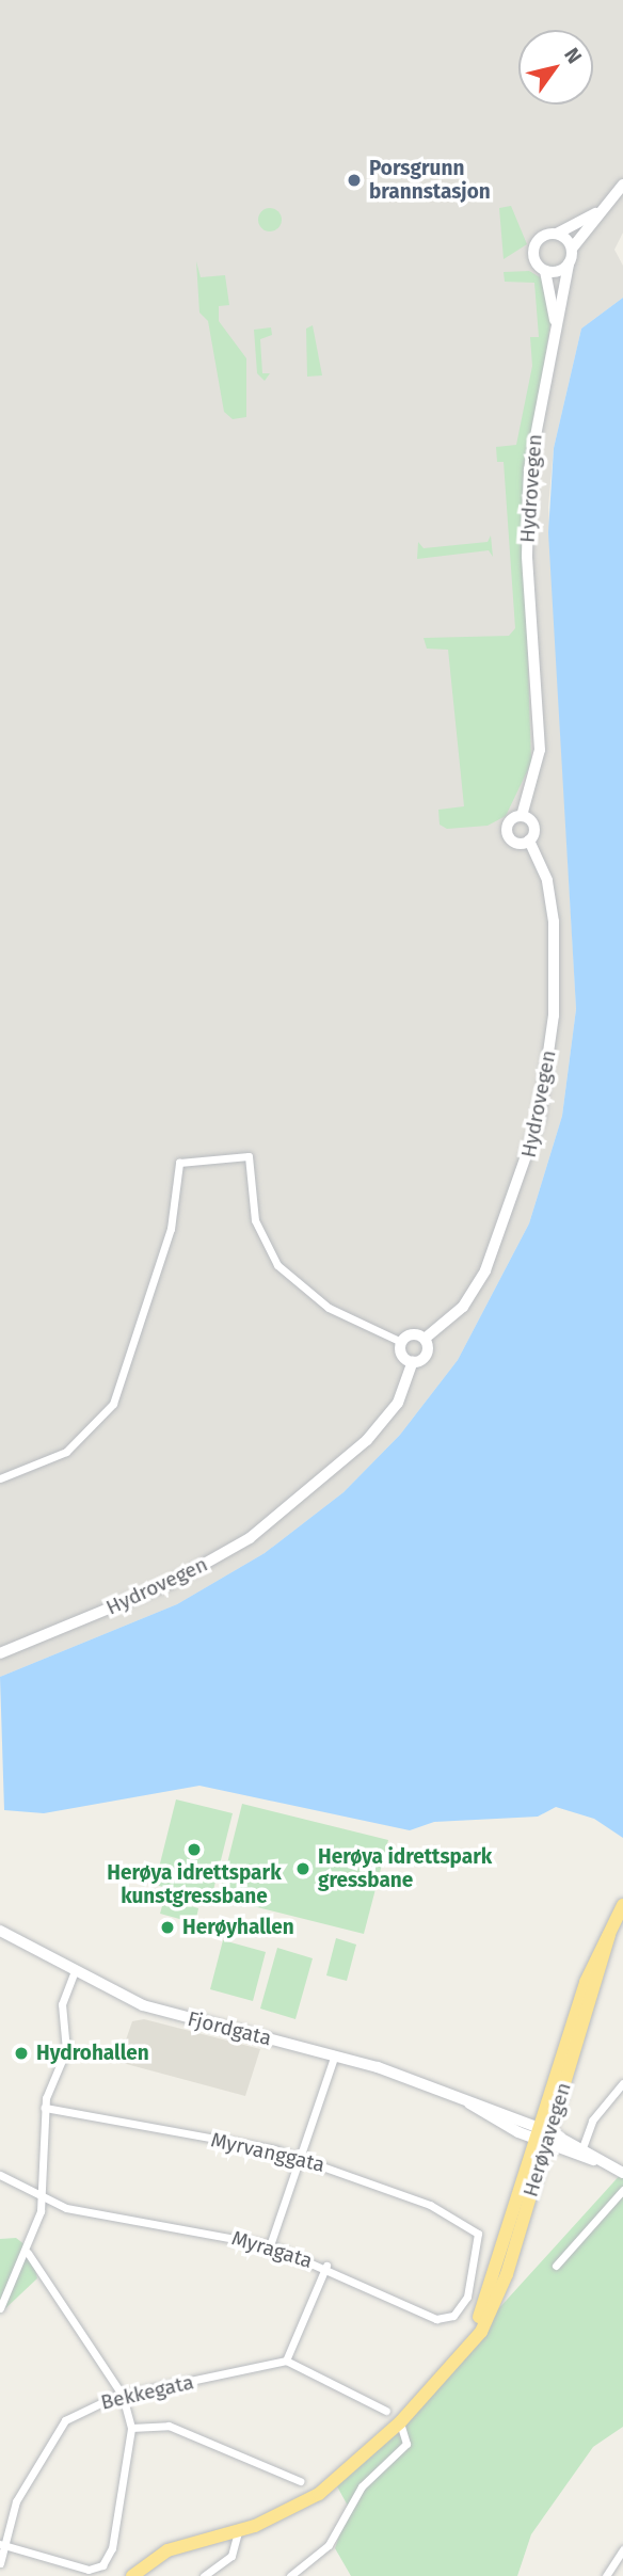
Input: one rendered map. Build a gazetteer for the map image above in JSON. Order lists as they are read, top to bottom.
{
  "streets": {
    "highway": ["Herøyavegen"],
    "street": [
      "Hydrovegen",
      "Fjordgata",
      "Myrvanggata",
      "Myragata",
      "Bekkegata"
    ]
  },
  "crossings": [
    ["Fjordgata", "Herøyavegen"],
    ["Myrvanggata", "Myragata"]
  ],
  "places": [
    "Porsgrunn brannstasjon",
    "Herøya idrettspark kunstgressbane",
    "Herøya idrettspark gressbane",
    "Herøyhallen",
    "Hydrohallen"
  ],
  "north": "top right"
}
